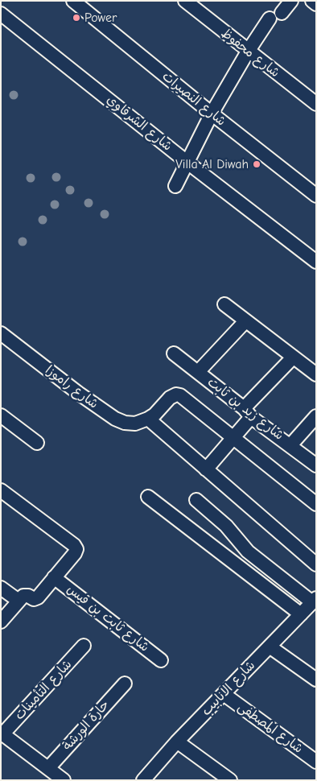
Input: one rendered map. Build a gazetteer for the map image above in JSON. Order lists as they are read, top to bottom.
{
  "streets": {
    "street": [
      "شارع محفوظ",
      "شارع النصيرات",
      "شارع الشرقاوي",
      "شارع راموزا",
      "شارع زيد بن ثابت",
      "شارع ثابت بن قيس",
      "شارع الانابيب",
      "شارع التأمينات",
      "حارة الورشة",
      "شارع المصطفى"
    ]
  },
  "crossings": [
    ["شارع الانابيب", "شارع المصطفى"]
  ],
  "places": ["Power", "Villa Al Diwah"]
}
